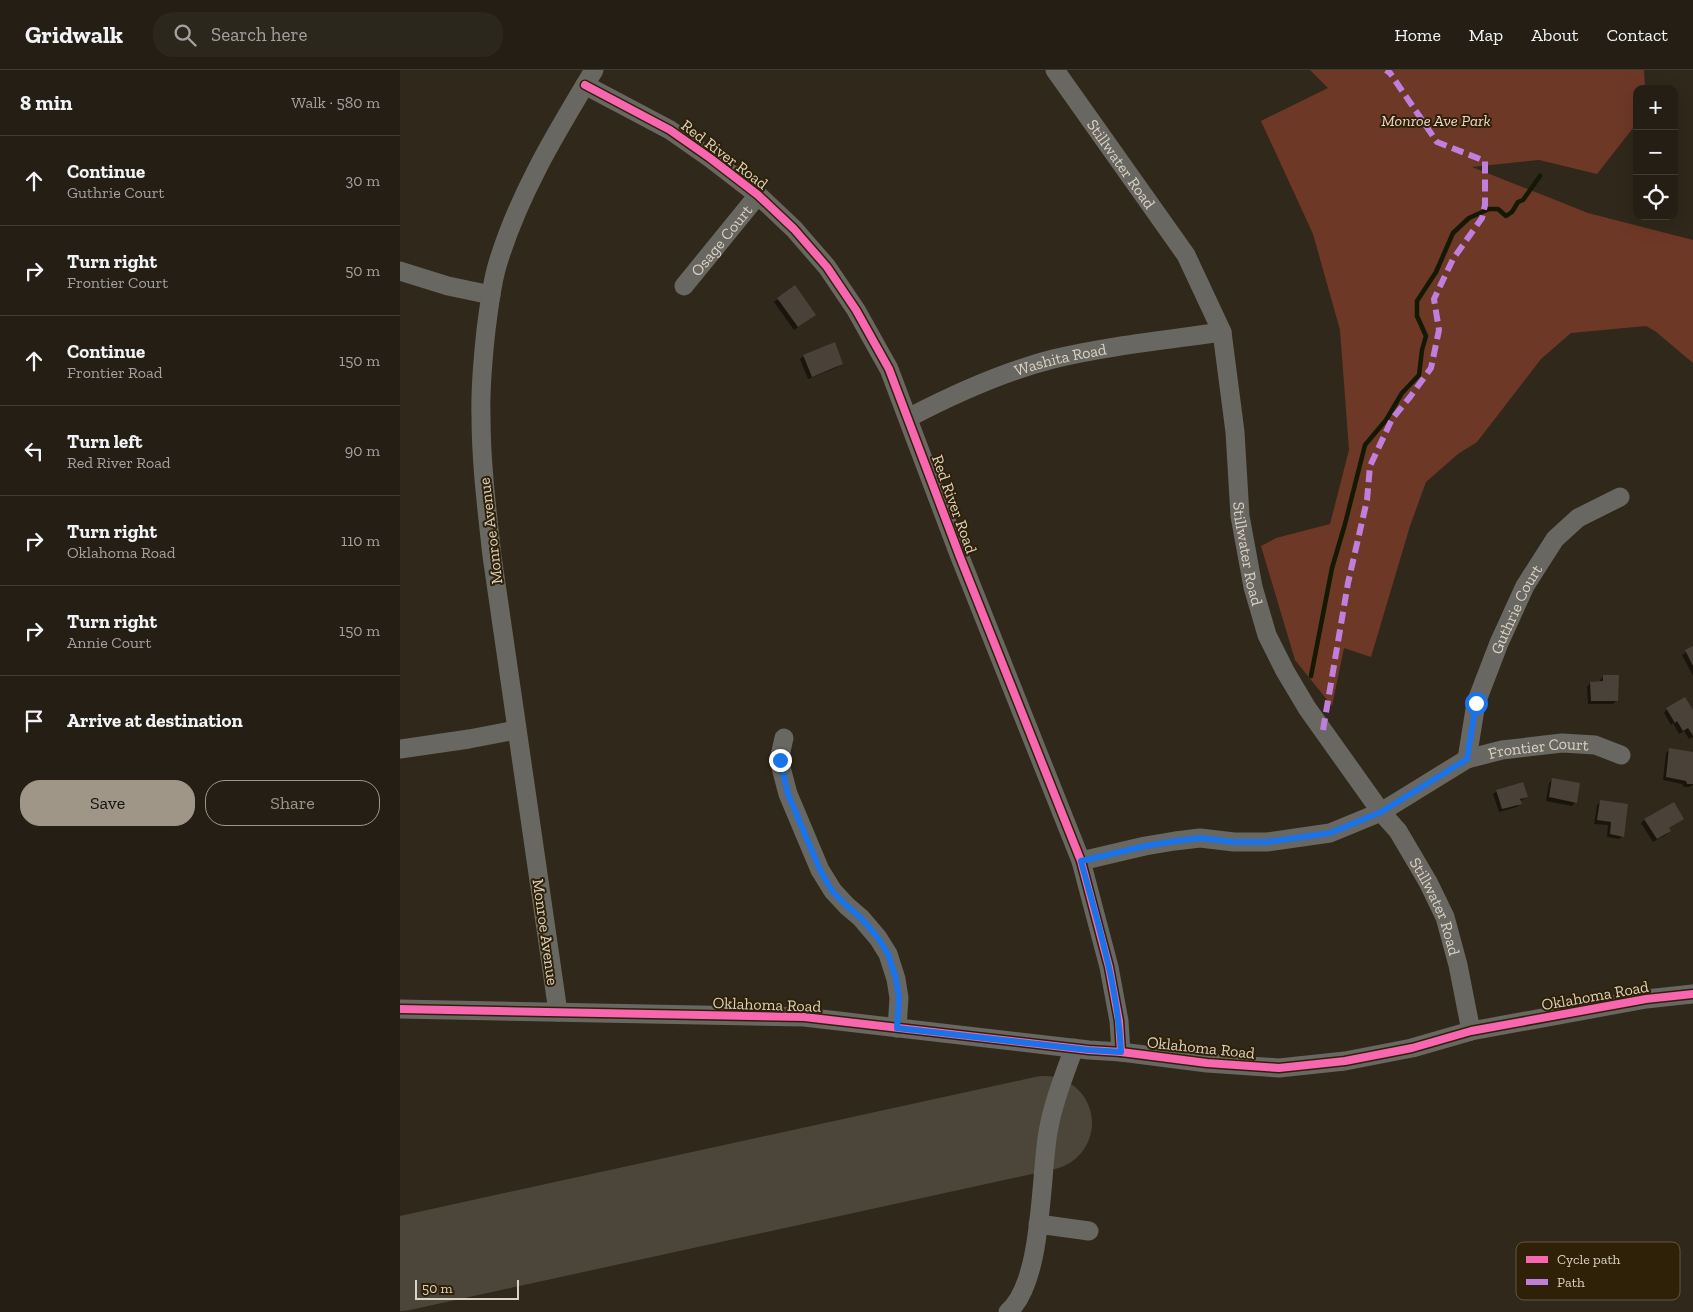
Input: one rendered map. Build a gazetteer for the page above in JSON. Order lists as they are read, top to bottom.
{
  "streets": {
    "street": [
      "Red River Road",
      "Stillwater Road",
      "Osage Court",
      "Washita Road",
      "Monroe Avenue",
      "Guthrie Court",
      "Frontier Court",
      "Oklahoma Road"
    ]
  },
  "crossings": [
    ["Red River Road", "Osage Court"],
    ["Red River Road", "Washita Road"],
    ["Red River Road", "Monroe Avenue"],
    ["Red River Road", "Frontier Court"],
    ["Red River Road", "Oklahoma Road"],
    ["Stillwater Road", "Washita Road"],
    ["Stillwater Road", "Frontier Court"],
    ["Stillwater Road", "Oklahoma Road"],
    ["Monroe Avenue", "Oklahoma Road"],
    ["Guthrie Court", "Frontier Court"]
  ],
  "parks": ["Monroe Ave Park"],
  "legend": ["Cycle path", "Path"],
  "scale_bar": "50 m",
  "page": {
    "header": "Gridwalk",
    "search": "Search here",
    "nav": [
      "Home",
      "Map",
      "About",
      "Contact"
    ],
    "heading": ["8 min", "Walk · 580 m"],
    "map_buttons": ["+", "−"],
    "list": [
      ["Continue", "Guthrie Court", "30 m"],
      ["Turn right", "Frontier Court", "50 m"],
      ["Continue", "Frontier Road", "150 m"],
      ["Turn left", "Red River Road", "90 m"],
      ["Turn right", "Oklahoma Road", "110 m"],
      ["Turn right", "Annie Court", "150 m"],
      "Arrive at destination"
    ],
    "buttons": ["Save", "Share"],
    "scale": "50 m"
  }
}
